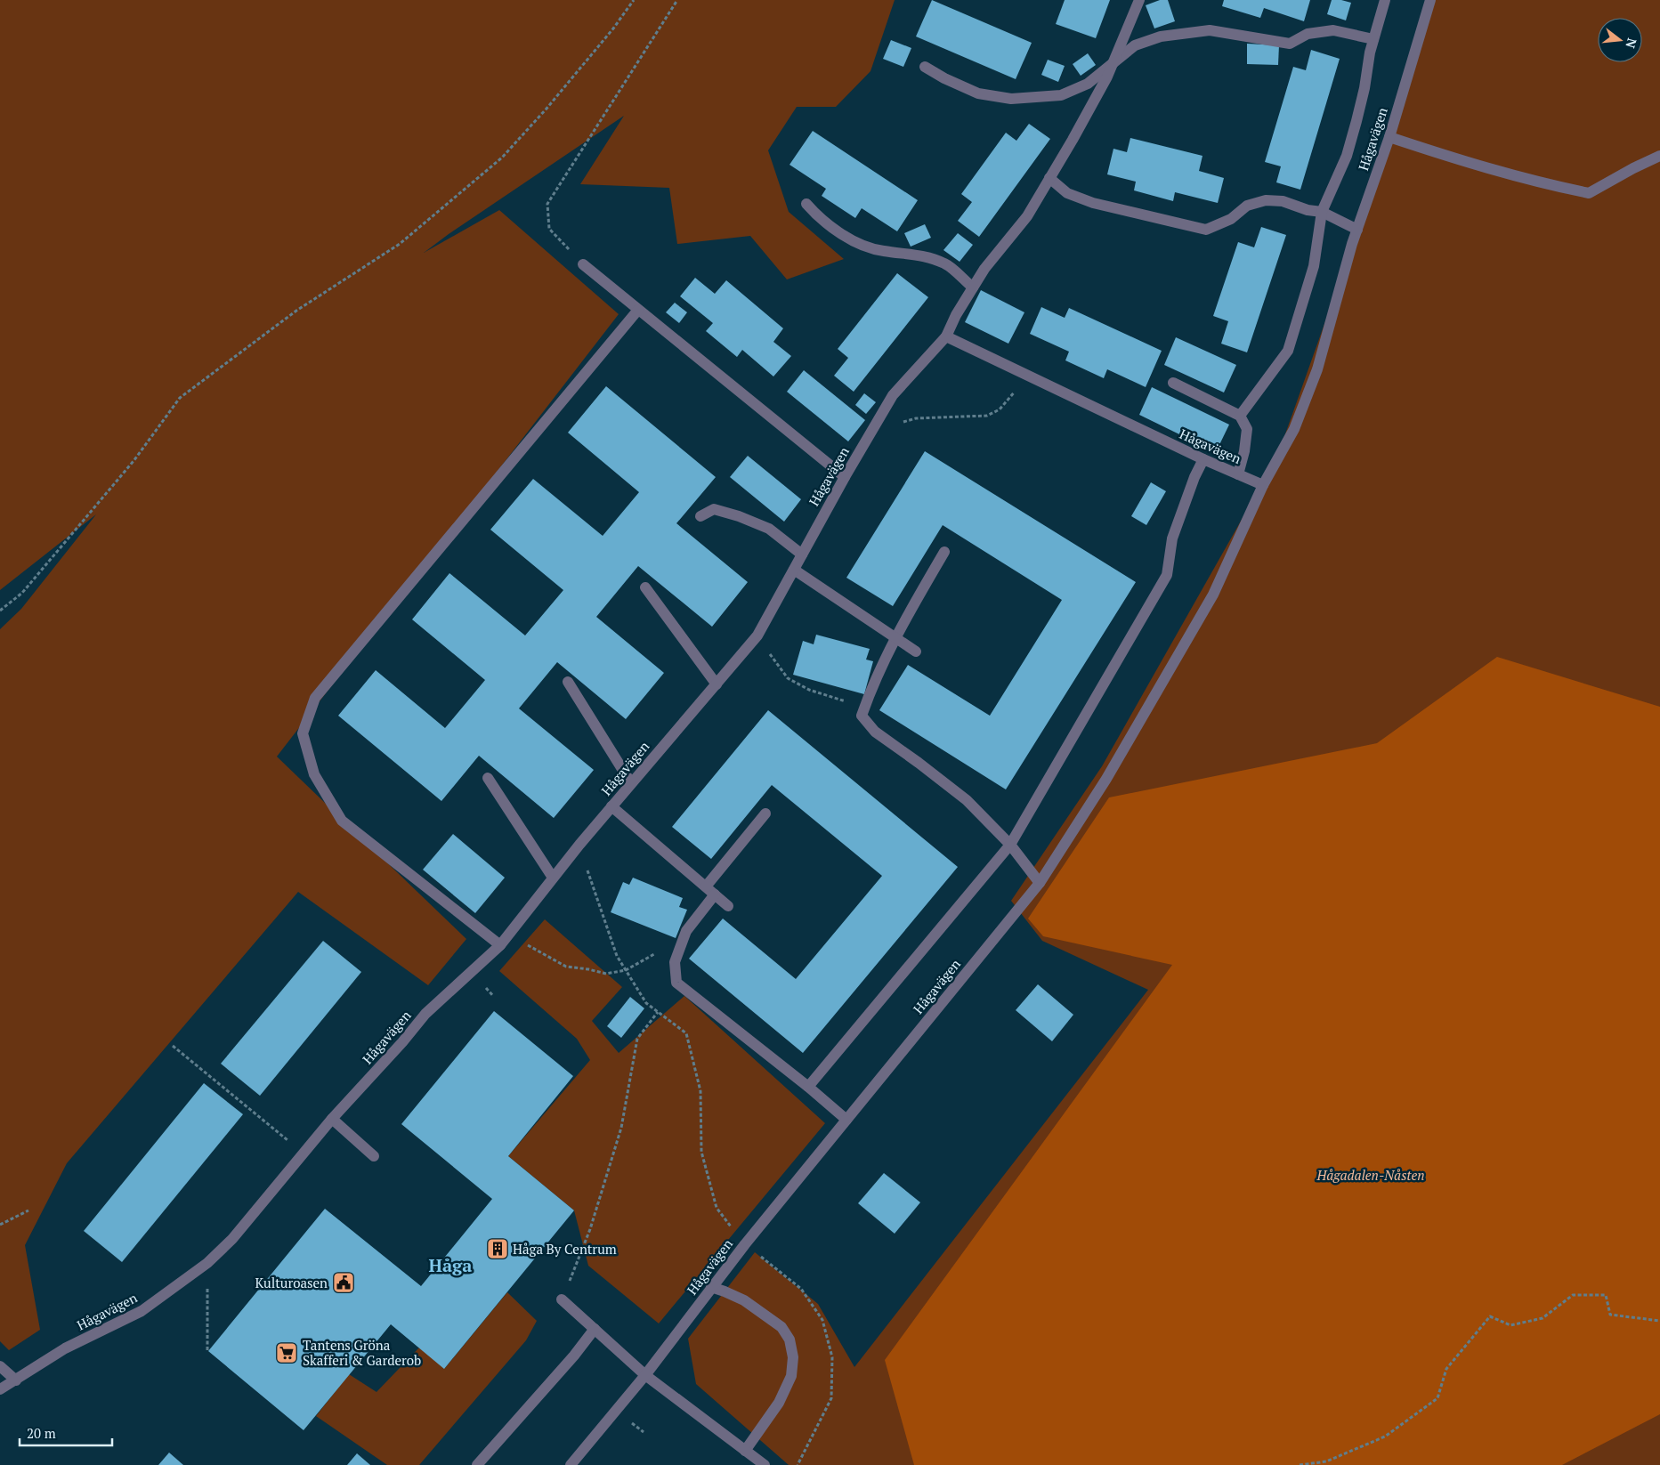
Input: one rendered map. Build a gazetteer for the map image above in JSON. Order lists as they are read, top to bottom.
{
  "streets": {
    "street": ["Hågavägen"]
  },
  "districts": ["Håga"],
  "parks": ["Hågadalen-Nåsten"],
  "places": {
    "building": ["Håga By Centrum"],
    "public building": ["Kulturoasen"],
    "supermarket": ["Tantens Gröna Skafferi & Garderob"]
  },
  "scale_bar": "20 m",
  "north": "right"
}
